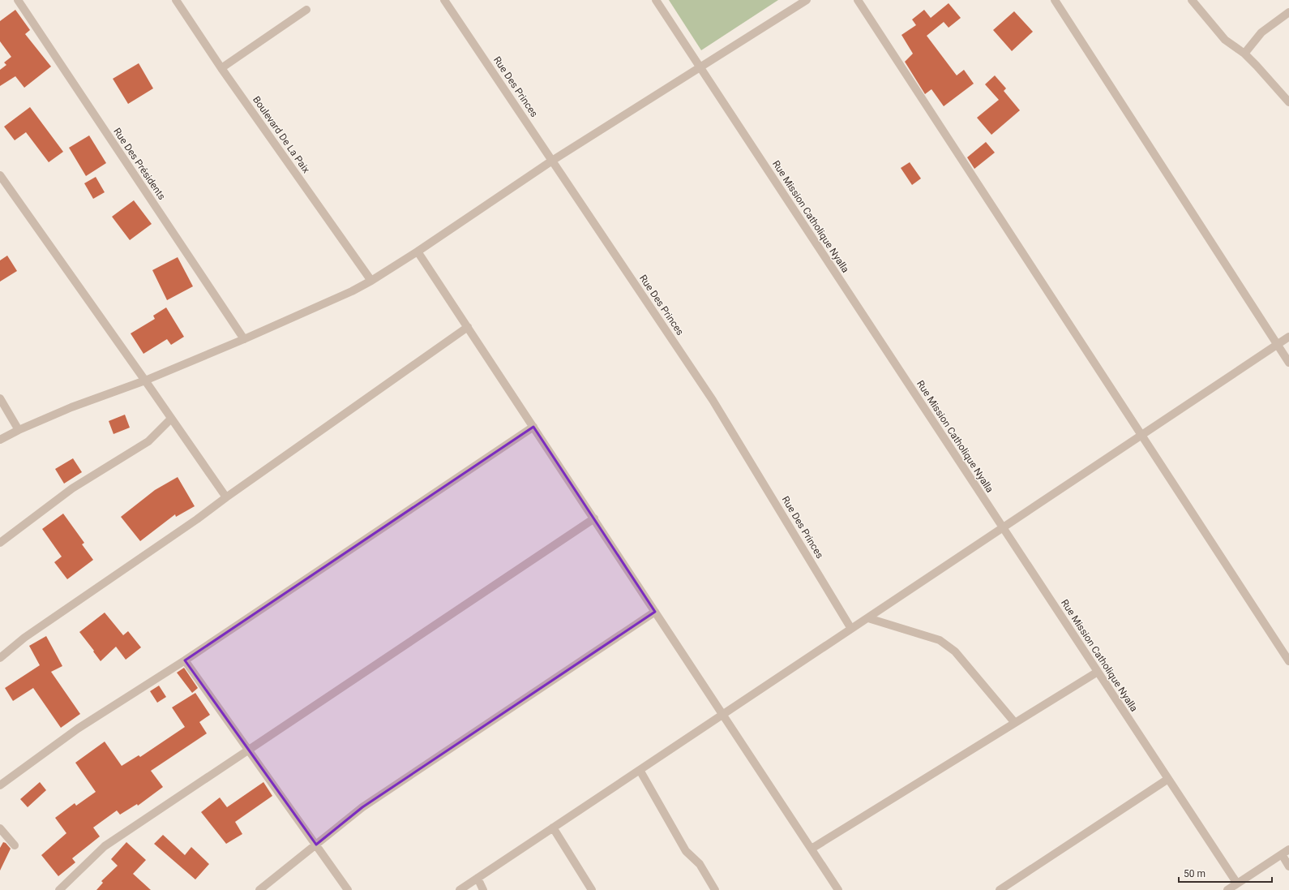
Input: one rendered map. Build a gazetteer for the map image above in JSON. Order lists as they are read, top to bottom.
{
  "streets": {
    "street": [
      "Rue Des Princes",
      "Boulevard De La Paix",
      "Rue Des Présidents",
      "Rue Mission Catholique Nyalla"
    ]
  },
  "scale_bar": "50 m"
}
